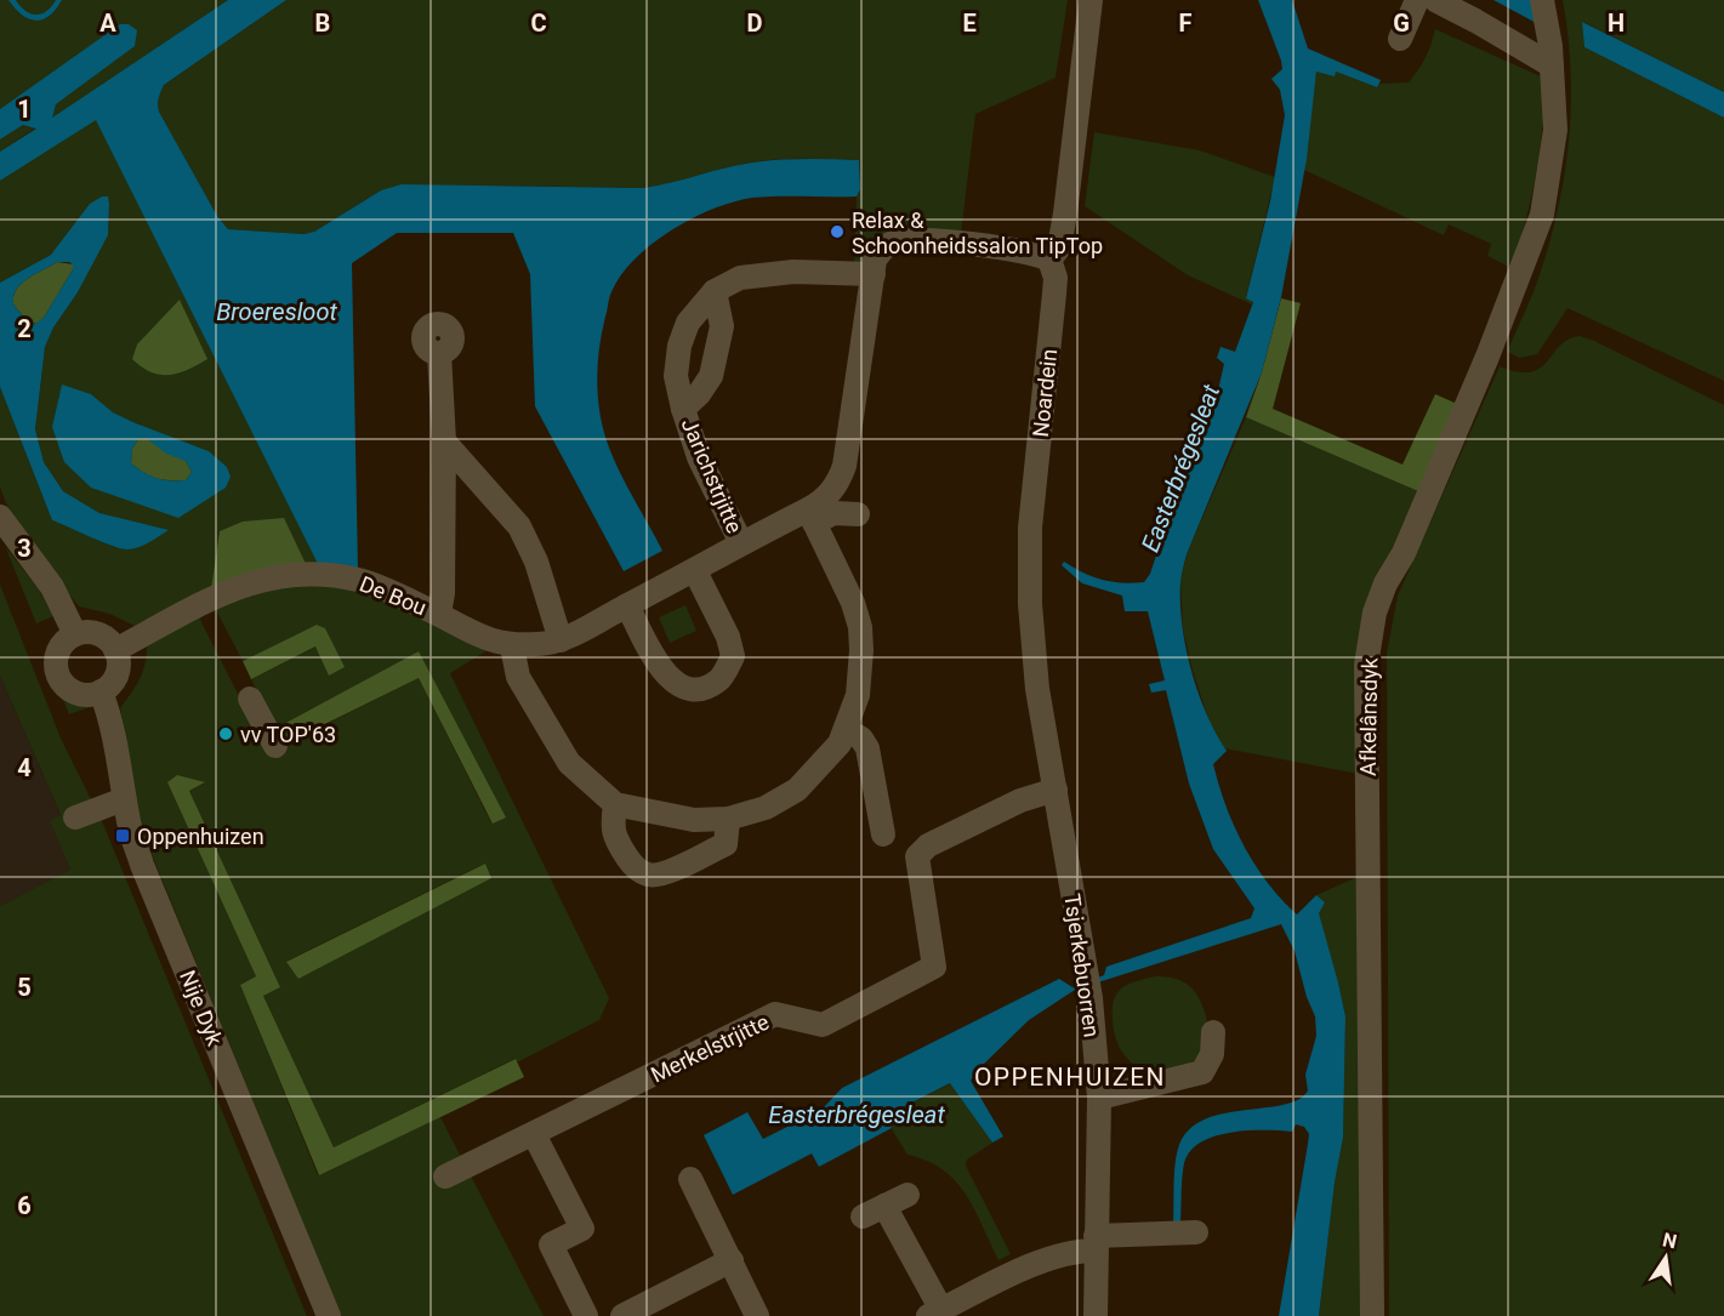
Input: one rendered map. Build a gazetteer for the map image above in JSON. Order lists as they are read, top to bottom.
{
  "streets": {
    "street": [
      "Noardein",
      "Jarichstrjitte",
      "De Bou",
      "Afkelânsdyk",
      "Tsjerkebuorren",
      "Nije Dyk",
      "Merkelstrjitte"
    ]
  },
  "crossings": [
    ["Noardein", "Tsjerkebuorren"],
    ["Noardein", "Merkelstrjitte"],
    ["Jarichstrjitte", "De Bou"],
    ["De Bou", "Nije Dyk"],
    ["Tsjerkebuorren", "Merkelstrjitte"]
  ],
  "districts": ["OPPENHUIZEN"],
  "water": ["Broeresloot", "Easterbrégesleat"],
  "places": {
    "other": ["Relax & Schoonheidssalon TipTop", "vv TOP'63"],
    "transit": ["Oppenhuizen"]
  },
  "north": "top",
  "grid": {
    "columns": [
      "A",
      "B",
      "C",
      "D",
      "E",
      "F",
      "G",
      "H"
    ],
    "rows": [
      "1",
      "2",
      "3",
      "4",
      "5",
      "6"
    ]
  }
}
